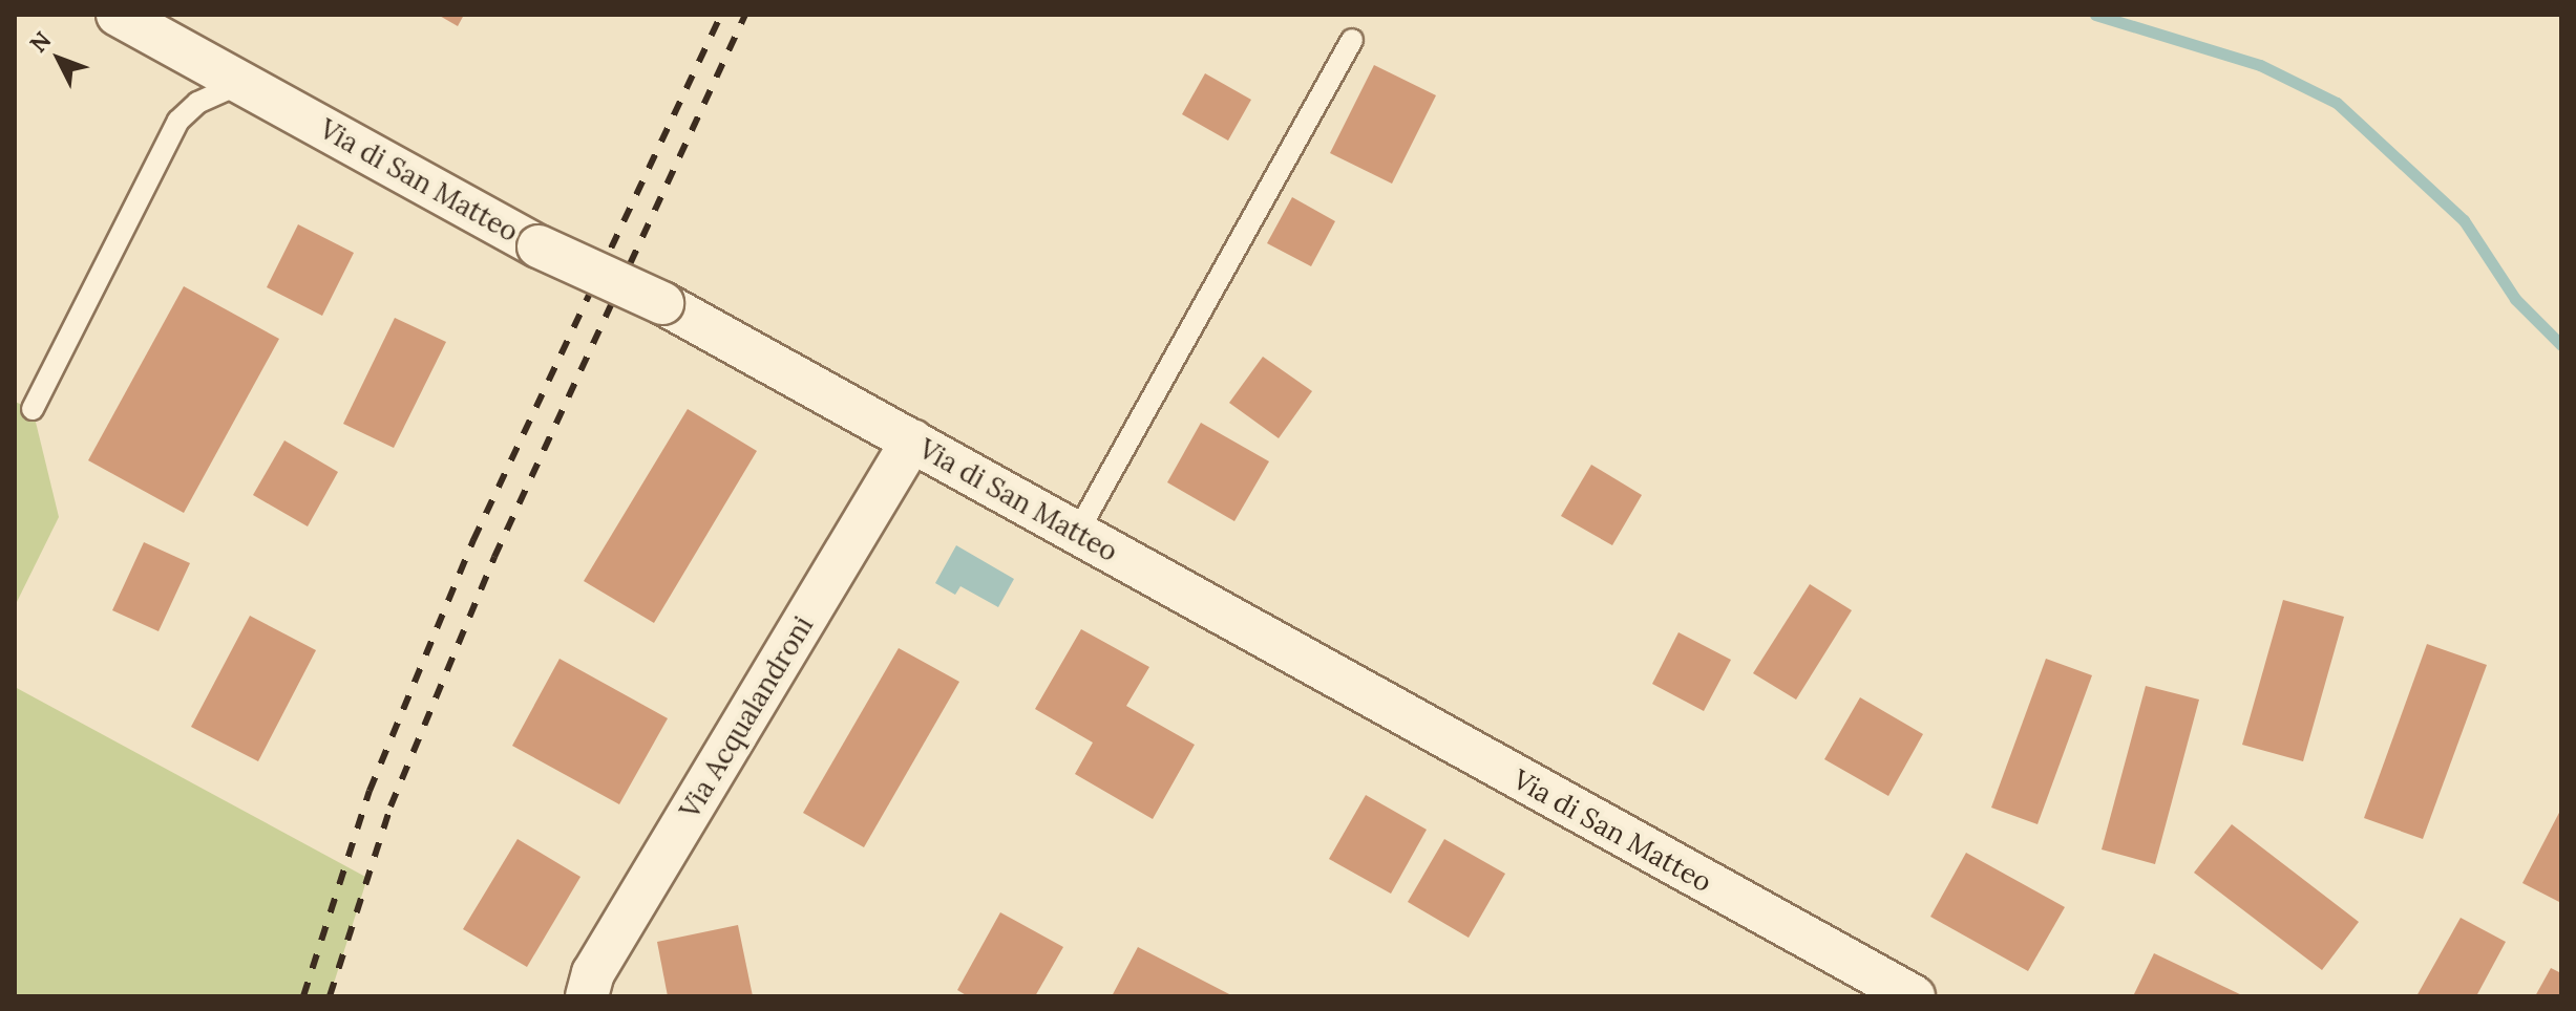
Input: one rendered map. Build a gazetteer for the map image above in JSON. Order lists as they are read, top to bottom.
{
  "streets": {
    "street": ["Via di San Matteo", "Via Acqualandroni"]
  },
  "crossings": [
    ["Via di San Matteo", "Via Acqualandroni"]
  ],
  "north": "top left"
}
